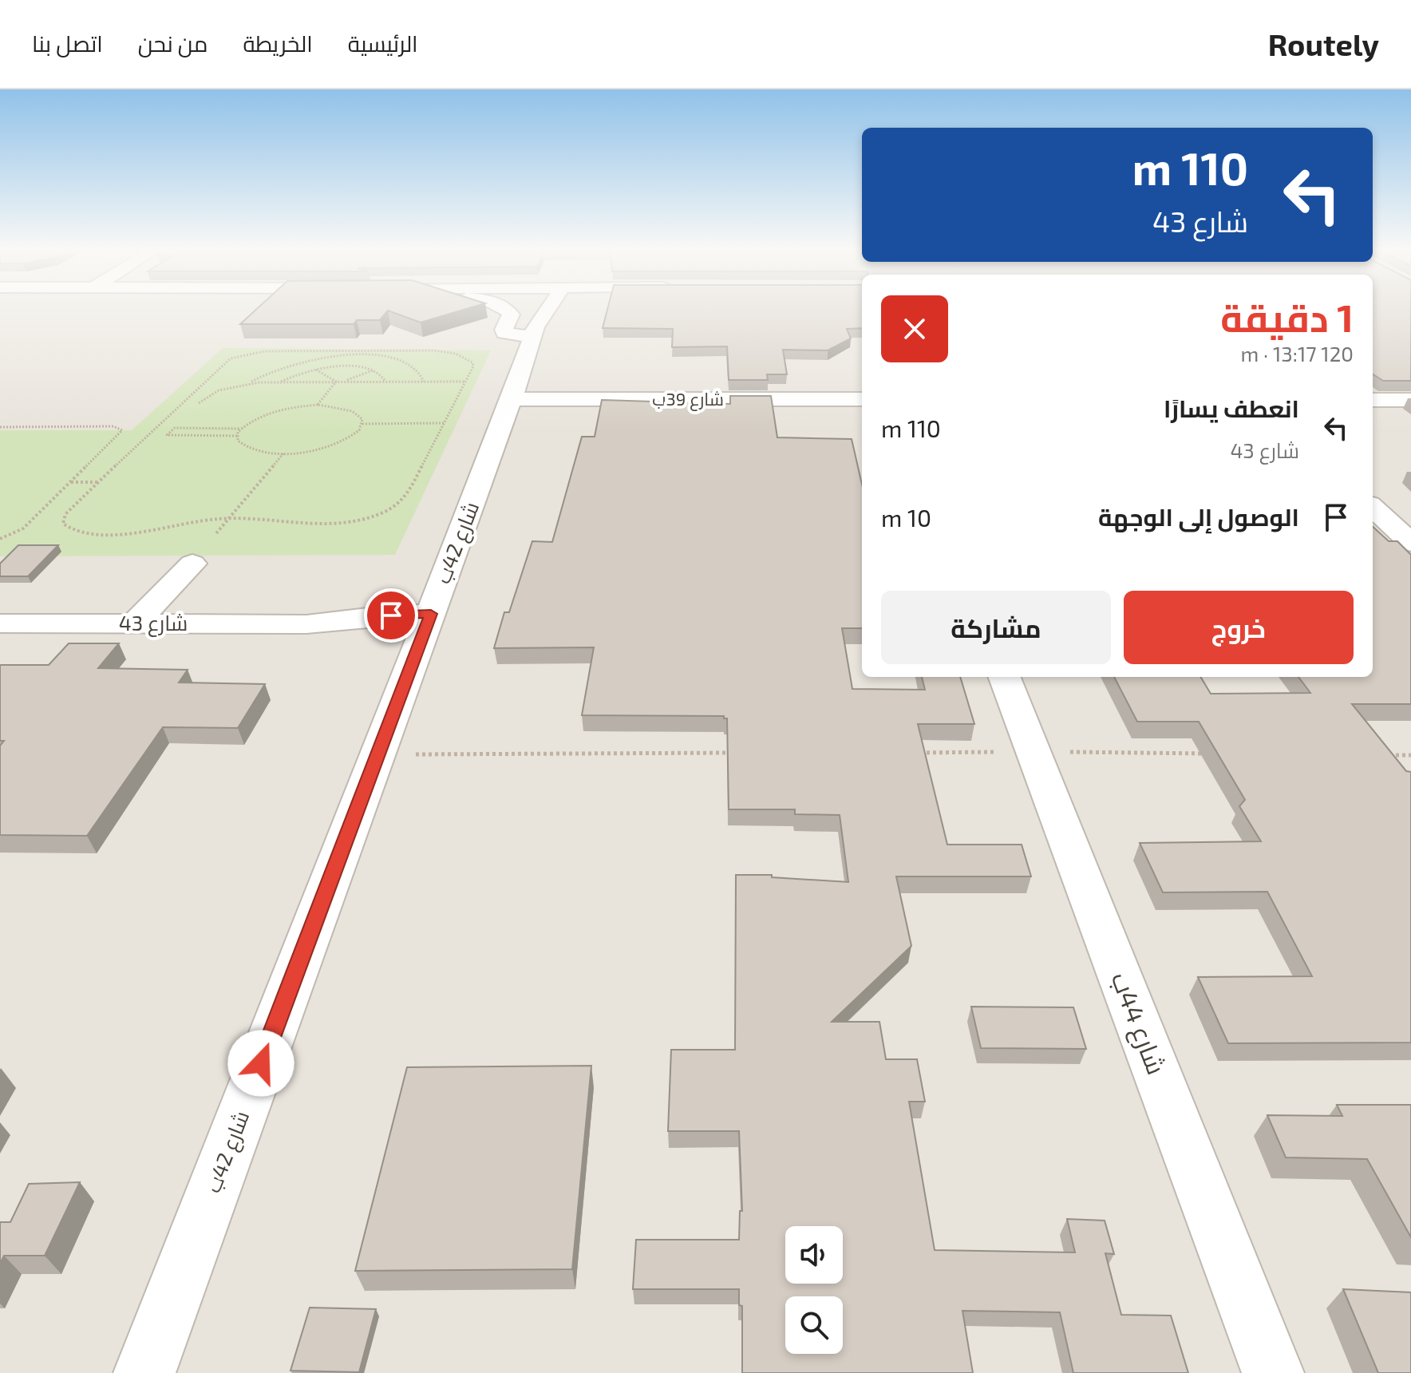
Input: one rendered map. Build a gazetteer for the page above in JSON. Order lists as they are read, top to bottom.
{
  "streets": {
    "street": [
      "شارع 39ب",
      "شارع 42ب",
      "شارع 43",
      "شارع 44ب"
    ]
  },
  "crossings": [
    ["شارع 39ب", "شارع 42ب"],
    ["شارع 42ب", "شارع 43"]
  ],
  "page": {
    "header": "Routely",
    "nav": [
      "الرئيسية",
      "الخريطة",
      "من نحن",
      "اتصل بنا"
    ],
    "turn": ["110 m", "شارع 43"],
    "heading": ["1 دقيقة", "120 m · 13:17"],
    "list": [
      {
        "name": "انعطف يسارًا",
        "note": "شارع 43",
        "value": "110 m"
      },
      {
        "name": "الوصول إلى الوجهة",
        "value": "10 m"
      }
    ],
    "buttons": ["خروج", "مشاركة"]
  }
}
